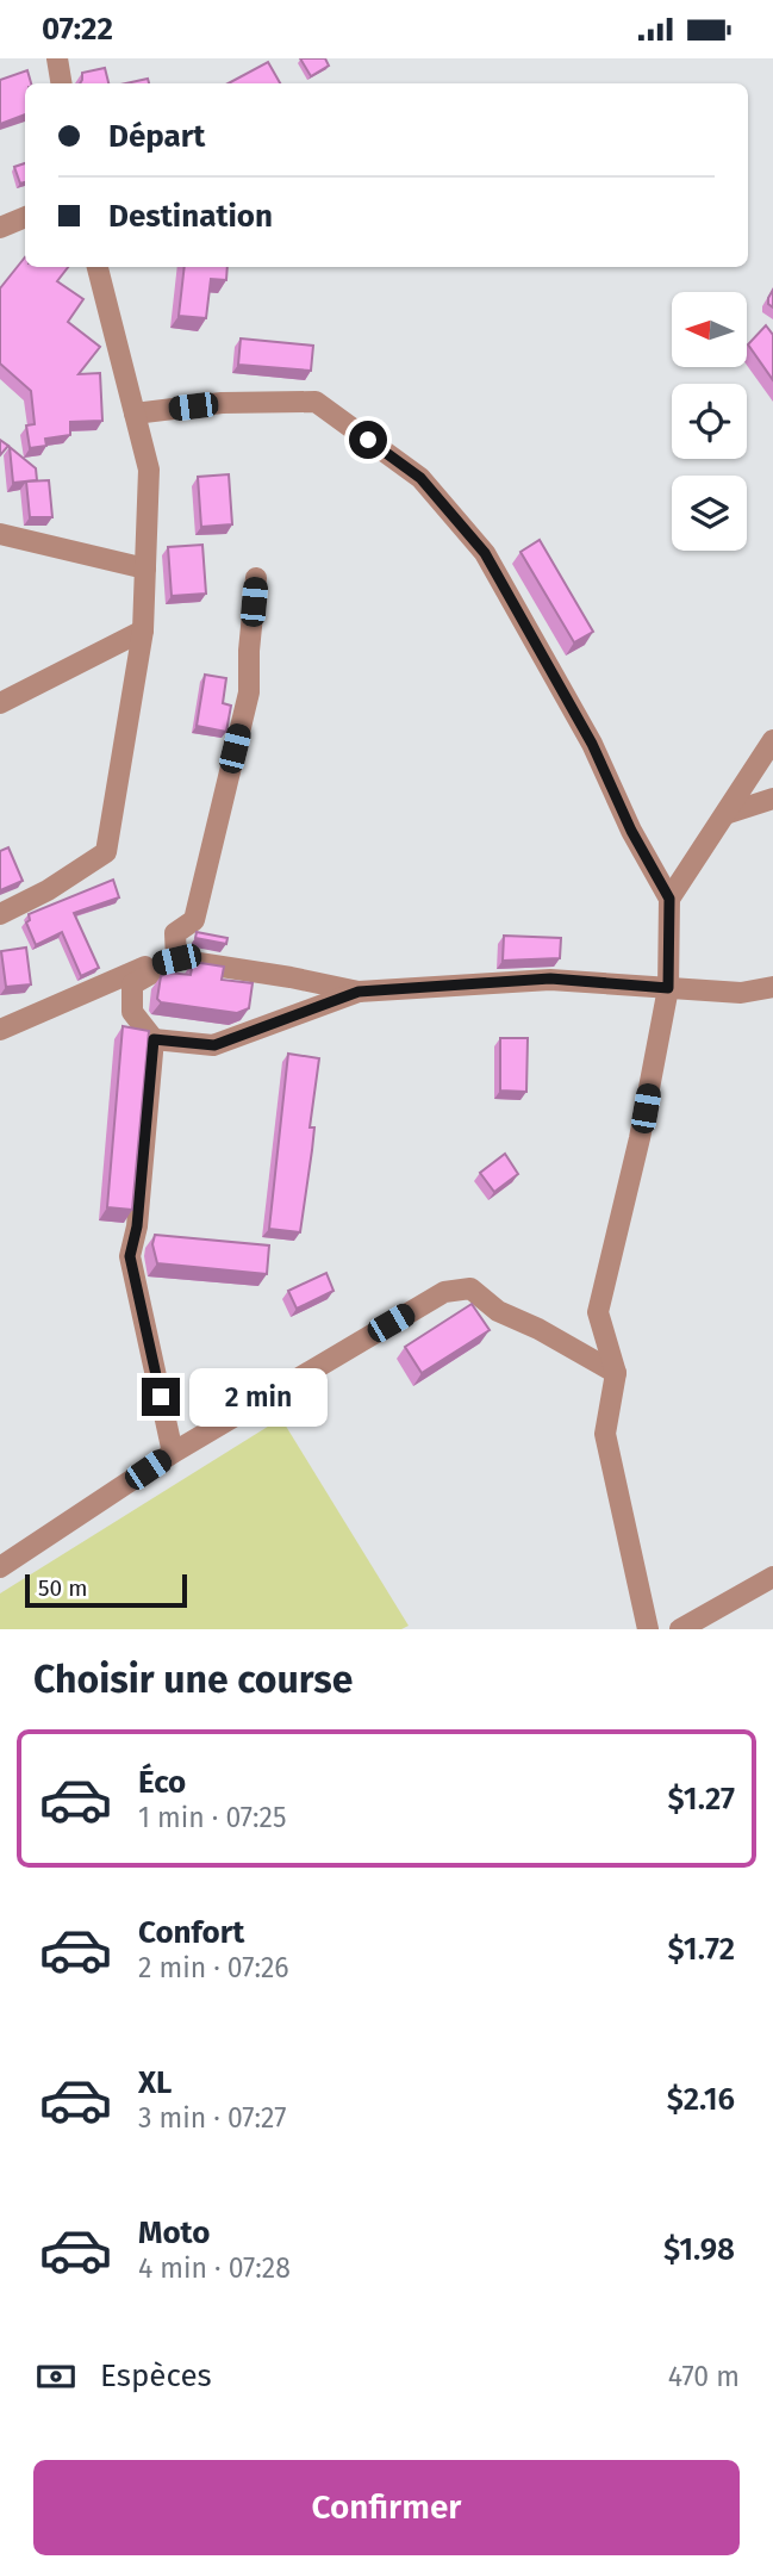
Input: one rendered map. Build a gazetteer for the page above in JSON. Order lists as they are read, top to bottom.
{
  "scale_bar": "50 m",
  "north": "left",
  "page": {
    "status": "07:22",
    "banner": ["Départ", "Destination"],
    "bubble": "2 min",
    "scale": "50 m",
    "heading": "Choisir une course",
    "list": [
      {
        "name": "Éco",
        "note": "1 min · 07:25",
        "value": "$1.27"
      },
      {
        "name": "Confort",
        "note": "2 min · 07:26",
        "value": "$1.72"
      },
      {
        "name": "XL",
        "note": "3 min · 07:27",
        "value": "$2.16"
      },
      {
        "name": "Moto",
        "note": "4 min · 07:28",
        "value": "$1.98"
      }
    ],
    "pay": ["Espèces", "470 m"],
    "buttons": "Confirmer"
  }
}
